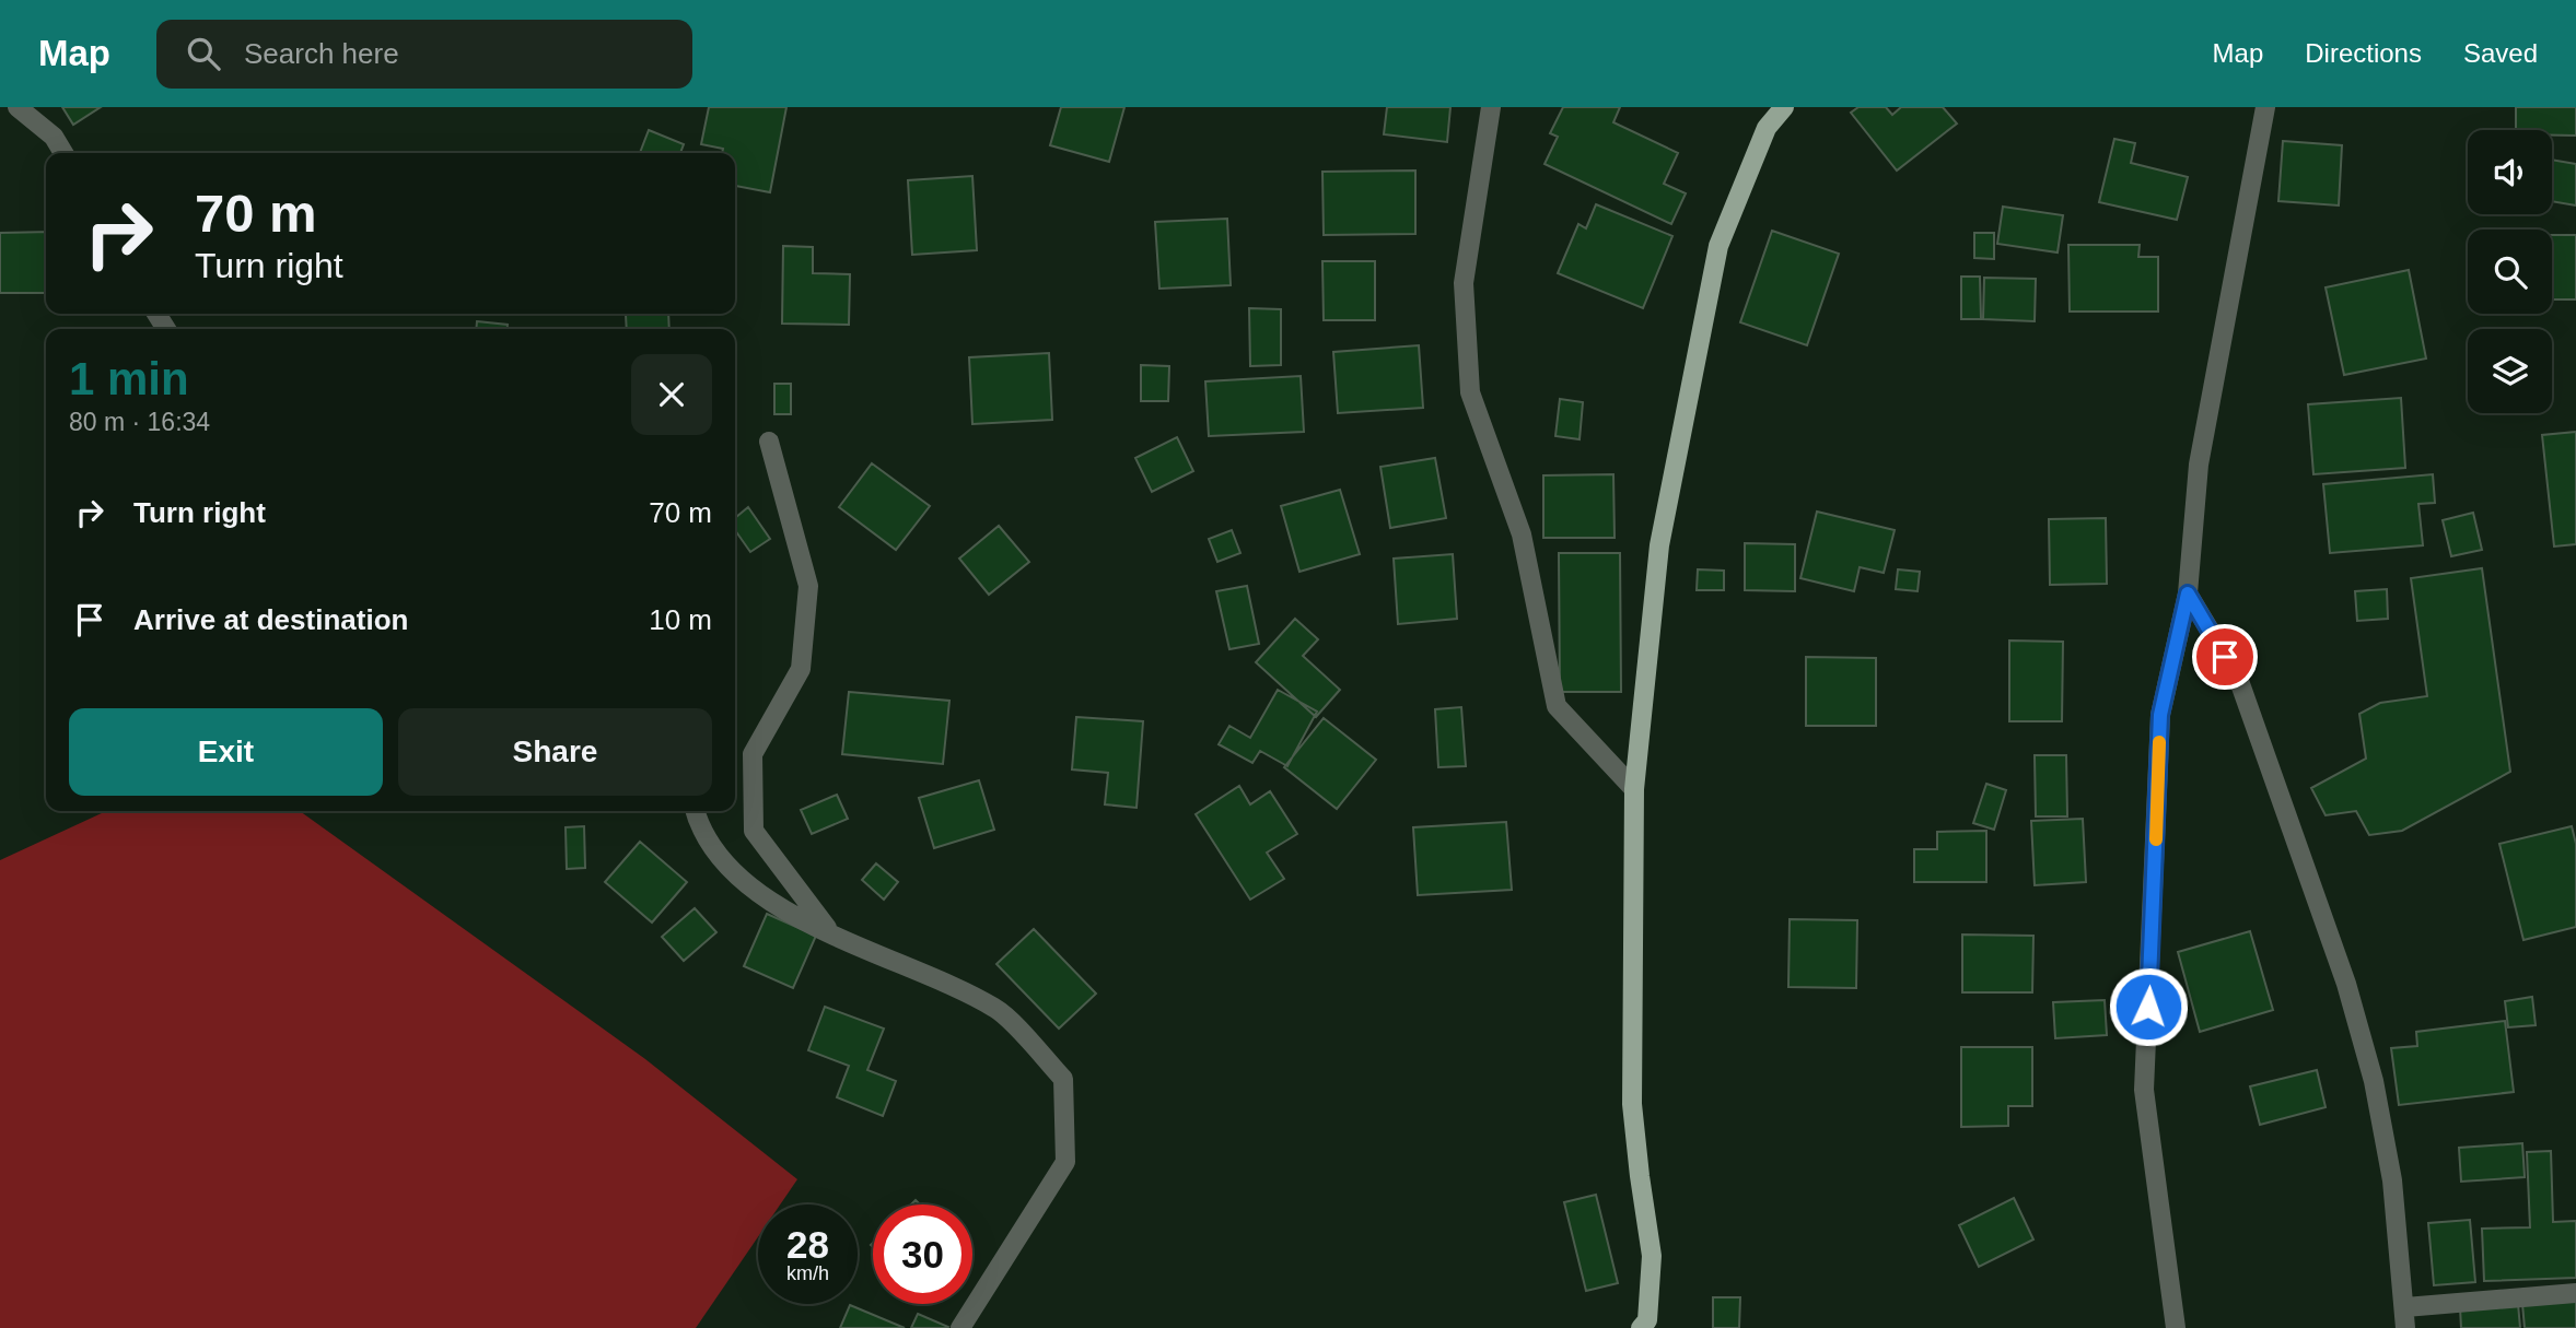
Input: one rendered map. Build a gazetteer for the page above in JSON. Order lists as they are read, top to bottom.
{
  "page": {
    "header": "Map",
    "search": "Search here",
    "nav": ["Map", "Directions", "Saved"],
    "turn": ["70 m", "Turn right"],
    "heading": ["1 min", "80 m · 16:34"],
    "list": [
      {
        "name": "Turn right",
        "value": "70 m"
      },
      {
        "name": "Arrive at destination",
        "value": "10 m"
      }
    ],
    "buttons": ["Exit", "Share"],
    "speed": "28 km/h",
    "limit": "30"
  }
}
